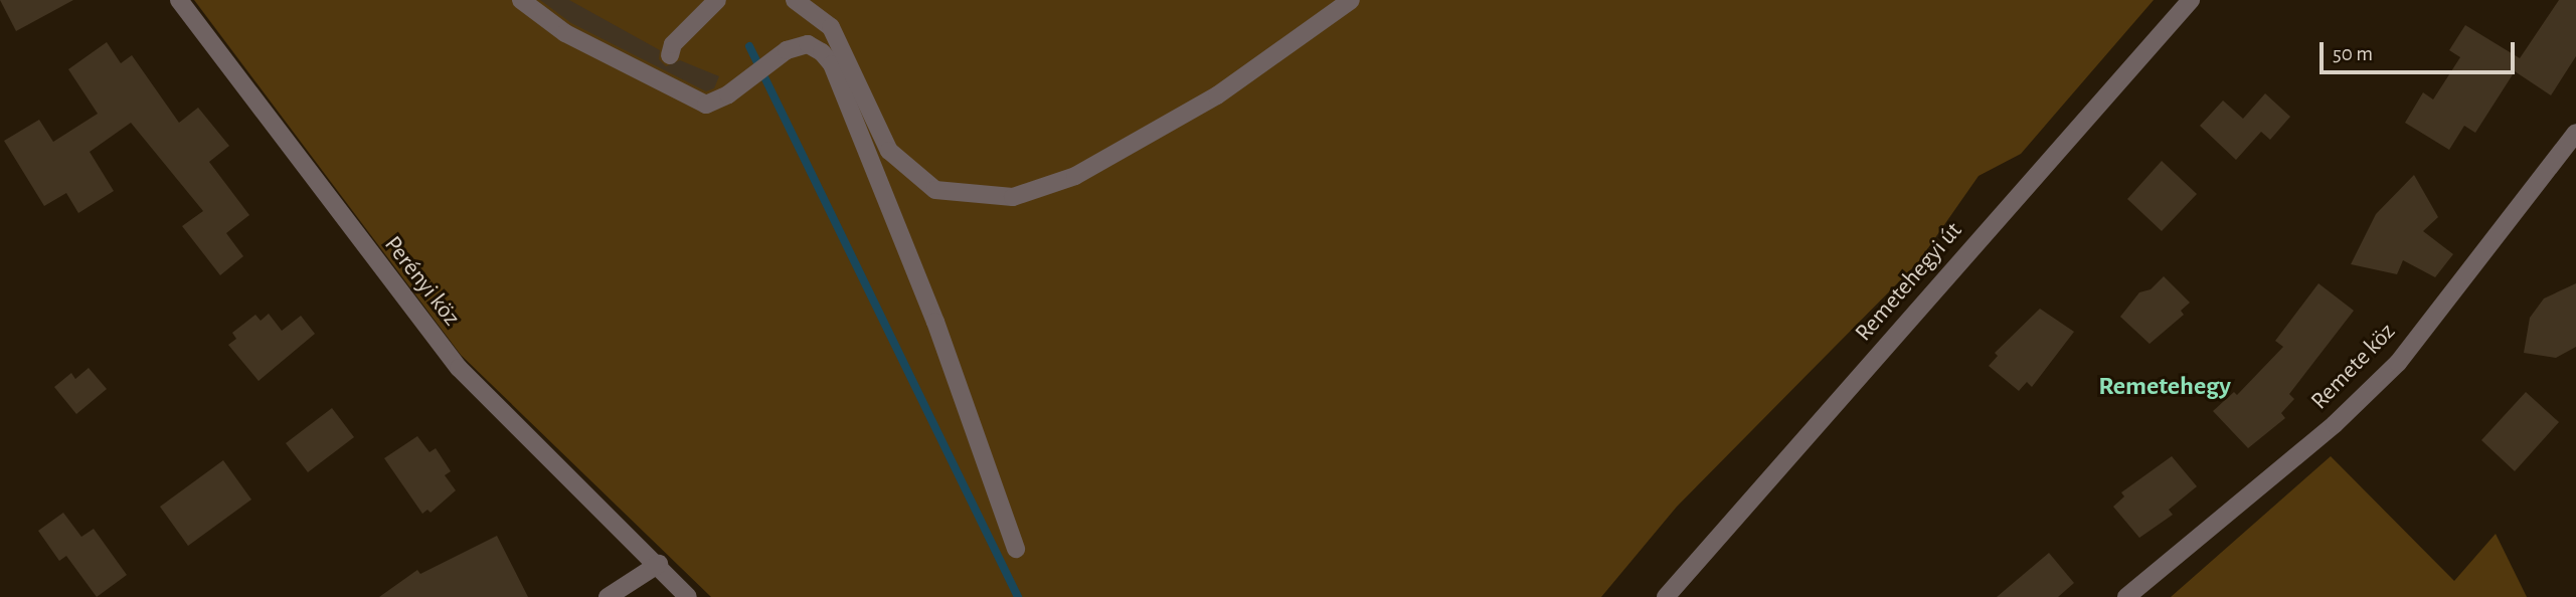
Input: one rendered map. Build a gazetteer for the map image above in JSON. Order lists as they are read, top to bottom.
{
  "streets": {
    "street": ["Perényi köz", "Remetehegyi út", "Remete köz"]
  },
  "districts": ["Remetehegy"],
  "scale_bar": "50 m"
}
